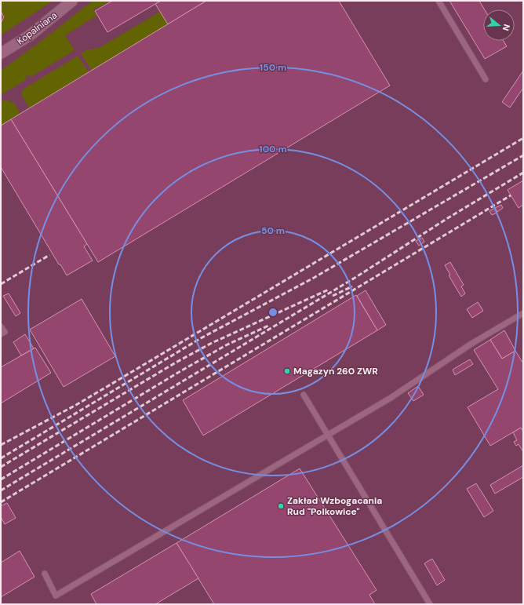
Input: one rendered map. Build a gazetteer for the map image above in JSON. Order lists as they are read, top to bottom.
{
  "streets": {
    "street": ["Kopalniana"]
  },
  "places": ["Magazyn 260 ZWR", "Zakład Wzbogacania Rud \"Polkowice\""],
  "north": "right",
  "rings": ["150 m", "100 m", "50 m"]
}
